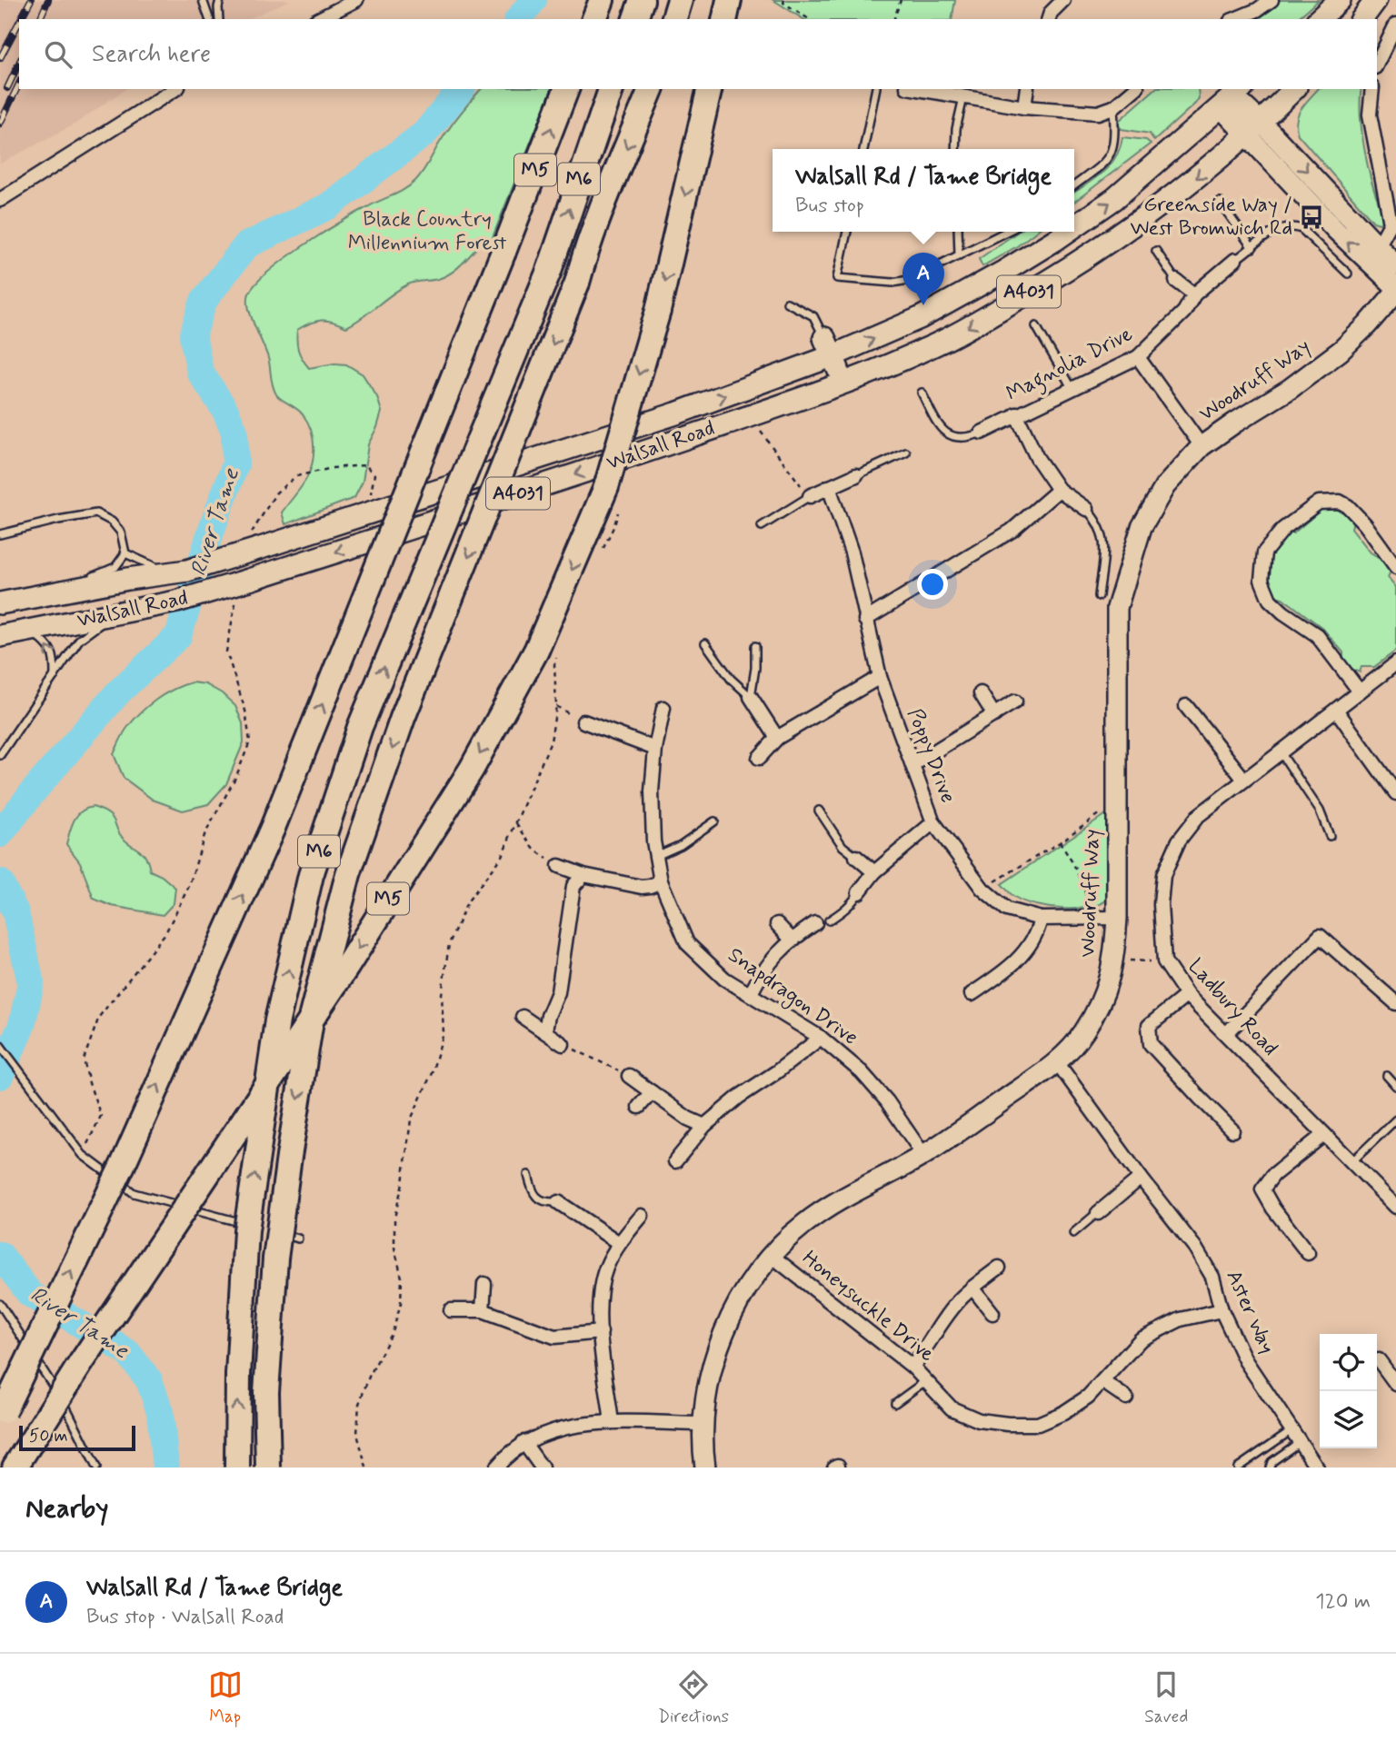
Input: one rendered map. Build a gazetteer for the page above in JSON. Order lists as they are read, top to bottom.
{
  "streets": {
    "highway": ["M5", "M6"],
    "main road": ["A4031", "Walsall Road"],
    "street": [
      "Magnolia Drive",
      "Woodruff Way",
      "Poppy Drive",
      "Snapdragon Drive",
      "Ladbury Road",
      "Honeysuckle Drive",
      "Aster Way"
    ]
  },
  "crossings": [
    ["A4031", "Walsall Road"],
    ["Woodruff Way", "Poppy Drive"],
    ["Woodruff Way", "Snapdragon Drive"],
    ["Woodruff Way", "Honeysuckle Drive"],
    ["Woodruff Way", "Aster Way"],
    ["Honeysuckle Drive", "Aster Way"]
  ],
  "water": ["River Tame"],
  "parks": ["Black Country Millennium Forest"],
  "places": {
    "bus stop": ["Greenside Way / West Bromwich Rd"]
  },
  "scale_bar": "50 m",
  "page": {
    "search": "Search here",
    "popup": ["Walsall Rd / Tame Bridge", "Bus stop"],
    "pins": "A",
    "scale": "50 m",
    "heading": "Nearby",
    "list": [
      {
        "mark": "A",
        "name": "Walsall Rd / Tame Bridge",
        "note": "Bus stop · Walsall Road",
        "value": "120 m"
      }
    ],
    "nav": ["Map", "Directions", "Saved"]
  }
}
